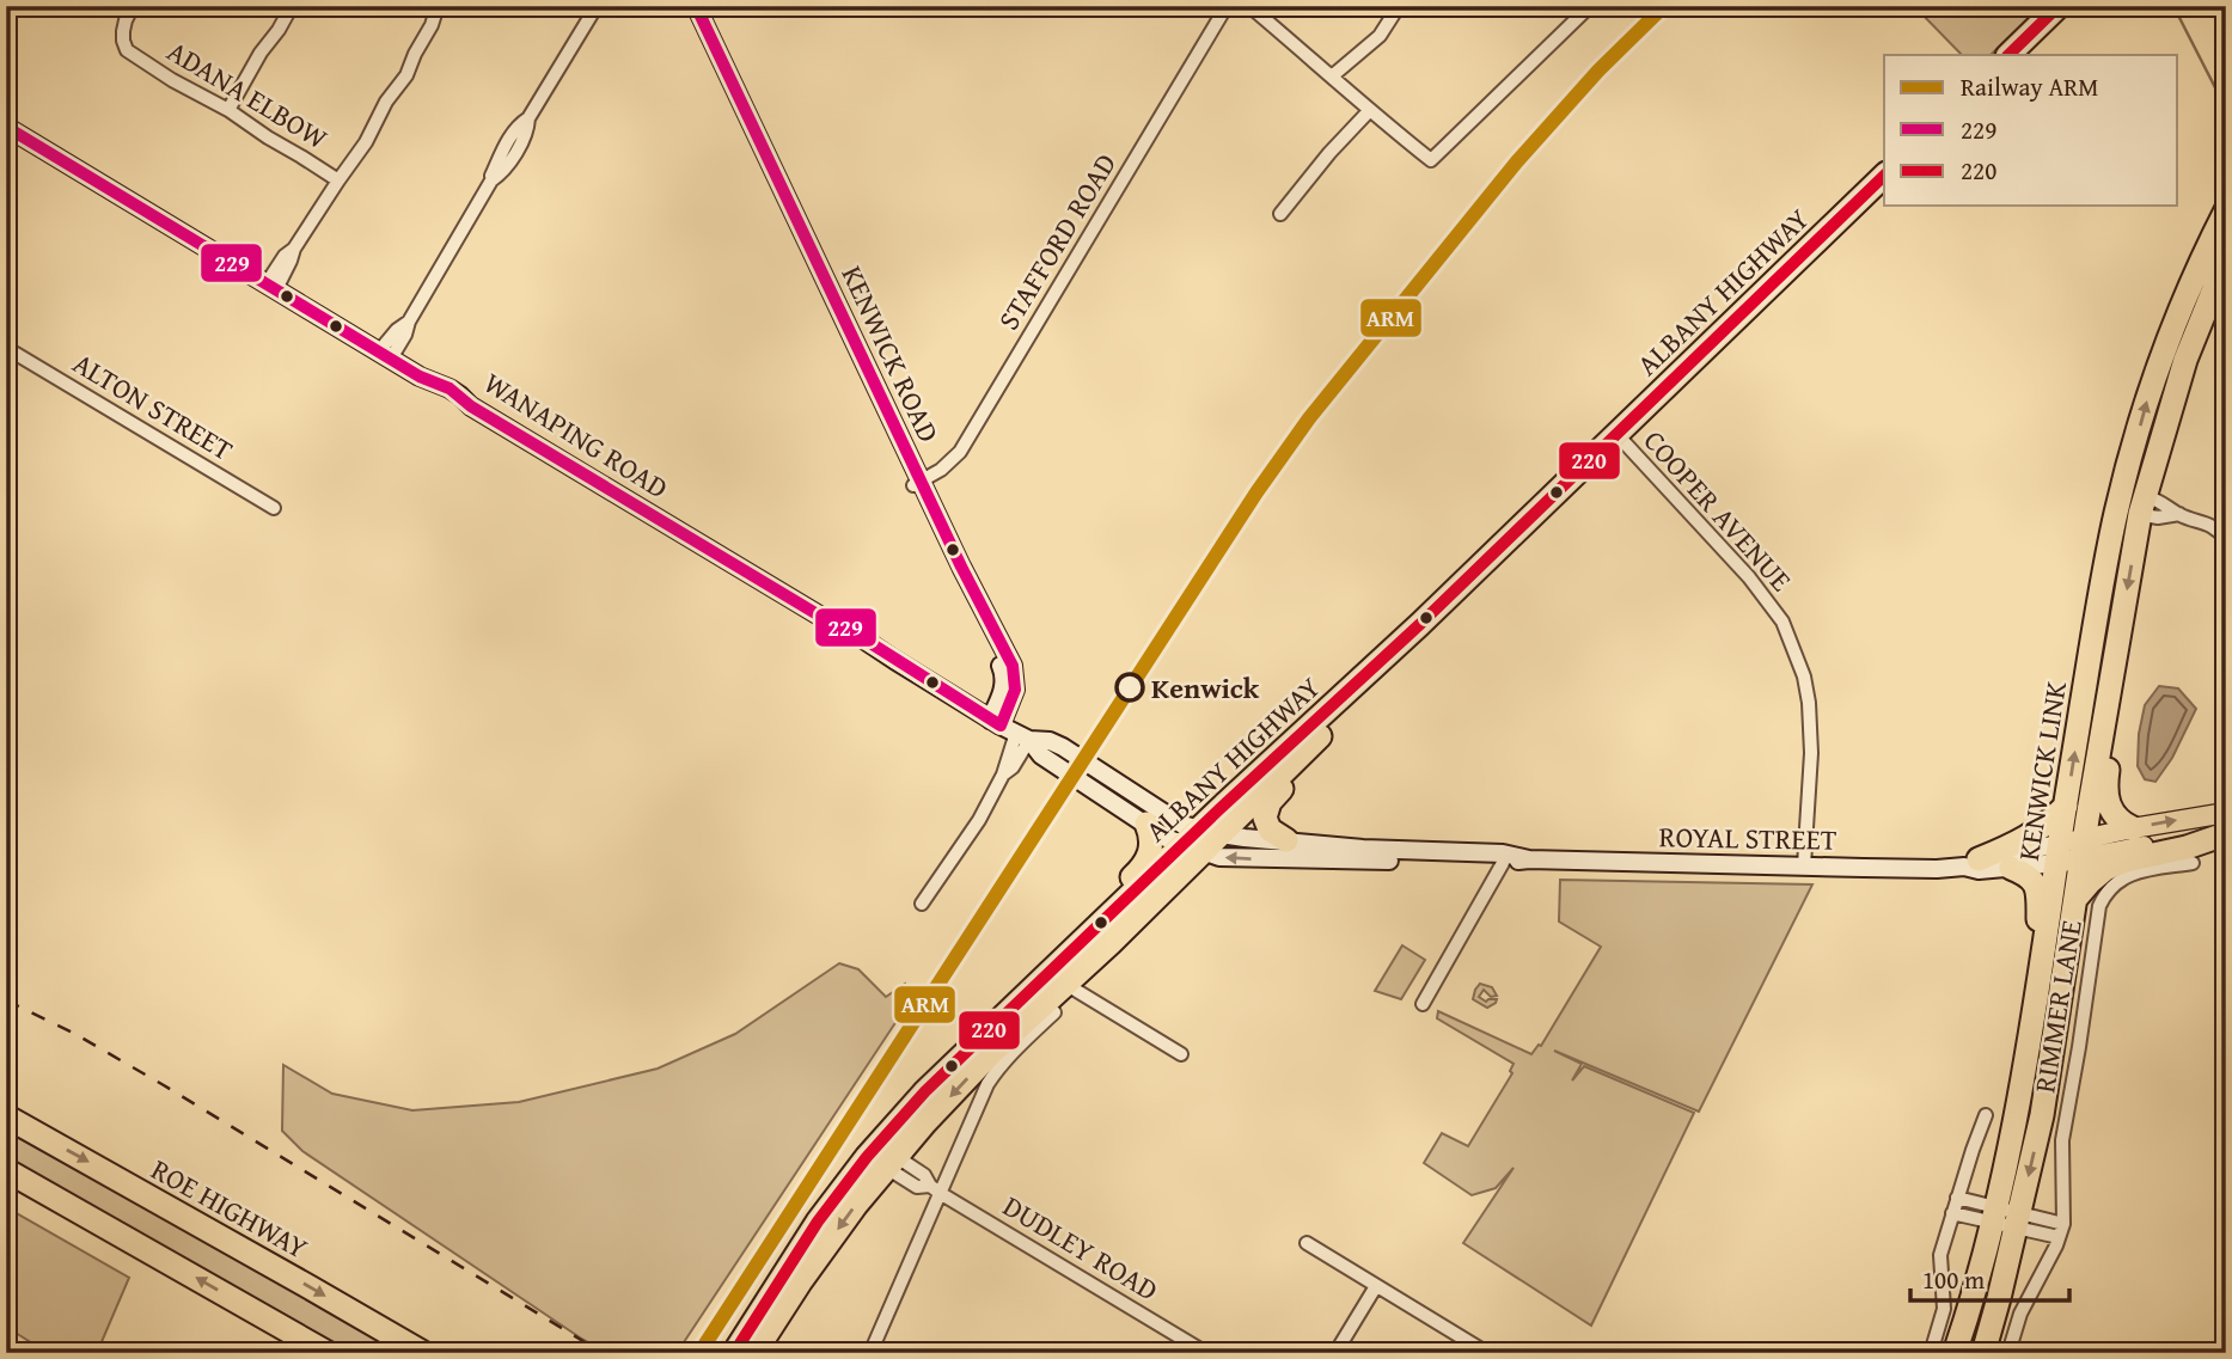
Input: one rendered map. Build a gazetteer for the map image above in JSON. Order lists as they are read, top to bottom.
{
  "streets": {
    "highway": ["ALBANY HIGHWAY", "KENWICK LINK", "ROE HIGHWAY"],
    "main road": ["KENWICK ROAD", "WANAPING ROAD", "ROYAL STREET"],
    "street": [
      "ADANA ELBOW",
      "STAFFORD ROAD",
      "ALTON STREET",
      "COOPER AVENUE",
      "RIMMER LANE",
      "DUDLEY ROAD"
    ]
  },
  "crossings": [
    ["STAFFORD ROAD", "KENWICK ROAD"],
    ["ALBANY HIGHWAY", "WANAPING ROAD"],
    ["ALBANY HIGHWAY", "COOPER AVENUE"],
    ["ALBANY HIGHWAY", "ROYAL STREET"],
    ["ALBANY HIGHWAY", "DUDLEY ROAD"],
    ["KENWICK ROAD", "WANAPING ROAD"],
    ["WANAPING ROAD", "ROYAL STREET"],
    ["COOPER AVENUE", "ROYAL STREET"],
    ["KENWICK LINK", "ROYAL STREET"]
  ],
  "places": ["Kenwick"],
  "lines": ["rail line ARM", "transit line 229", "transit line 220"],
  "legend": ["Railway ARM", "229", "220"],
  "scale_bar": "100 m"
}
